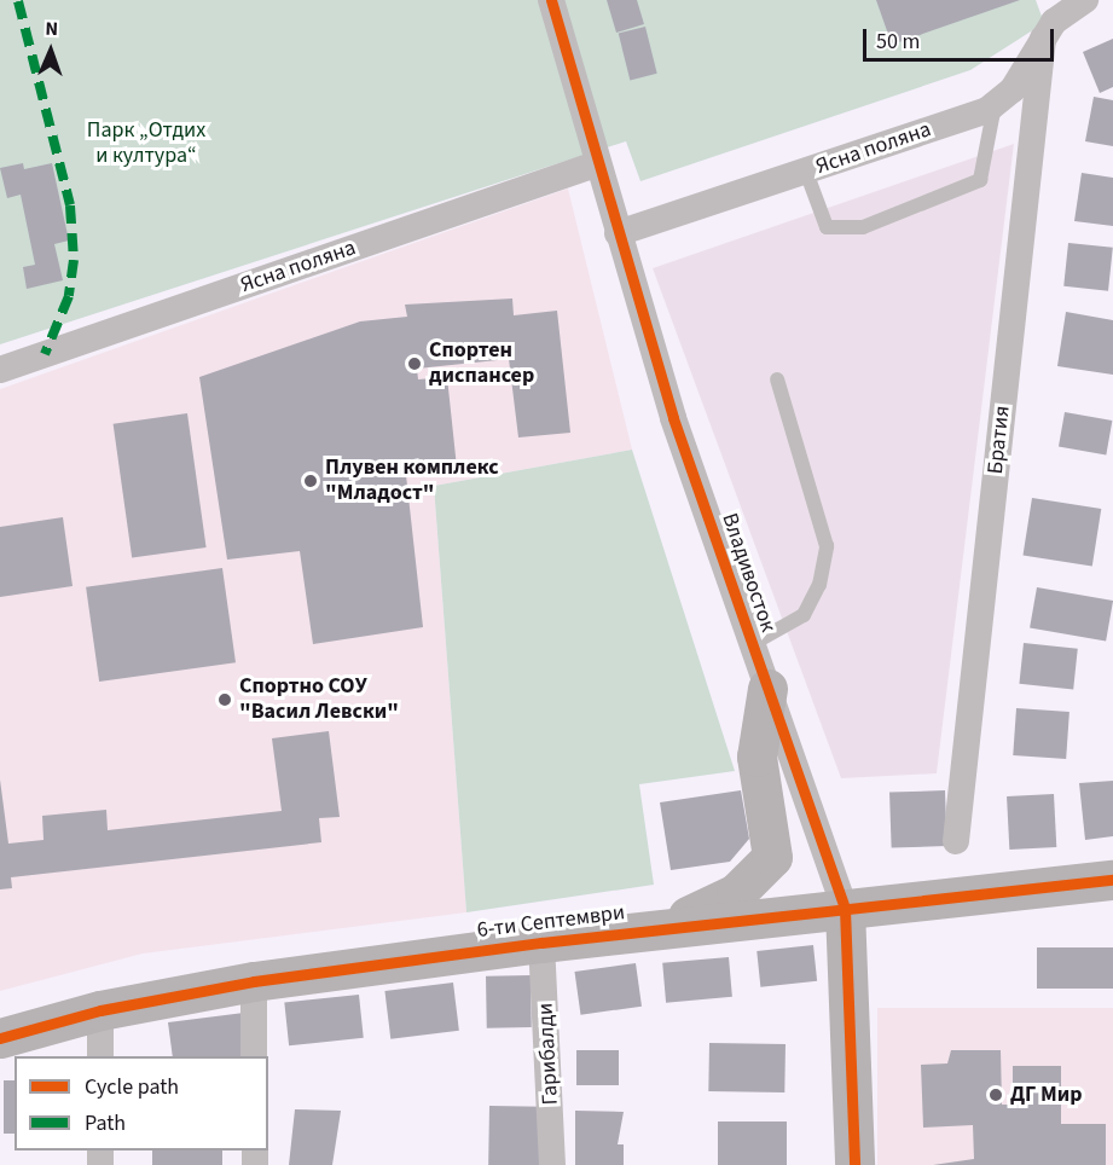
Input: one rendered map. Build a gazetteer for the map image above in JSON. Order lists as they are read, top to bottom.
{
  "streets": {
    "street": [
      "Ясна поляна",
      "Братия",
      "Владивосток",
      "6-ти Септември",
      "Гарибалди"
    ]
  },
  "crossings": [
    ["Ясна поляна", "Братия"],
    ["Ясна поляна", "Владивосток"],
    ["Владивосток", "6-ти Септември"],
    ["6-ти Септември", "Гарибалди"]
  ],
  "parks": ["Парк „Отдих и култура“"],
  "places": [
    "Спортен диспансер",
    "Плувен комплекс \"Младост\"",
    "Спортно СОУ \"Васил Левски\"",
    "ДГ Мир"
  ],
  "legend": ["Cycle path", "Path"],
  "scale_bar": "50 m",
  "north": "top"
}
